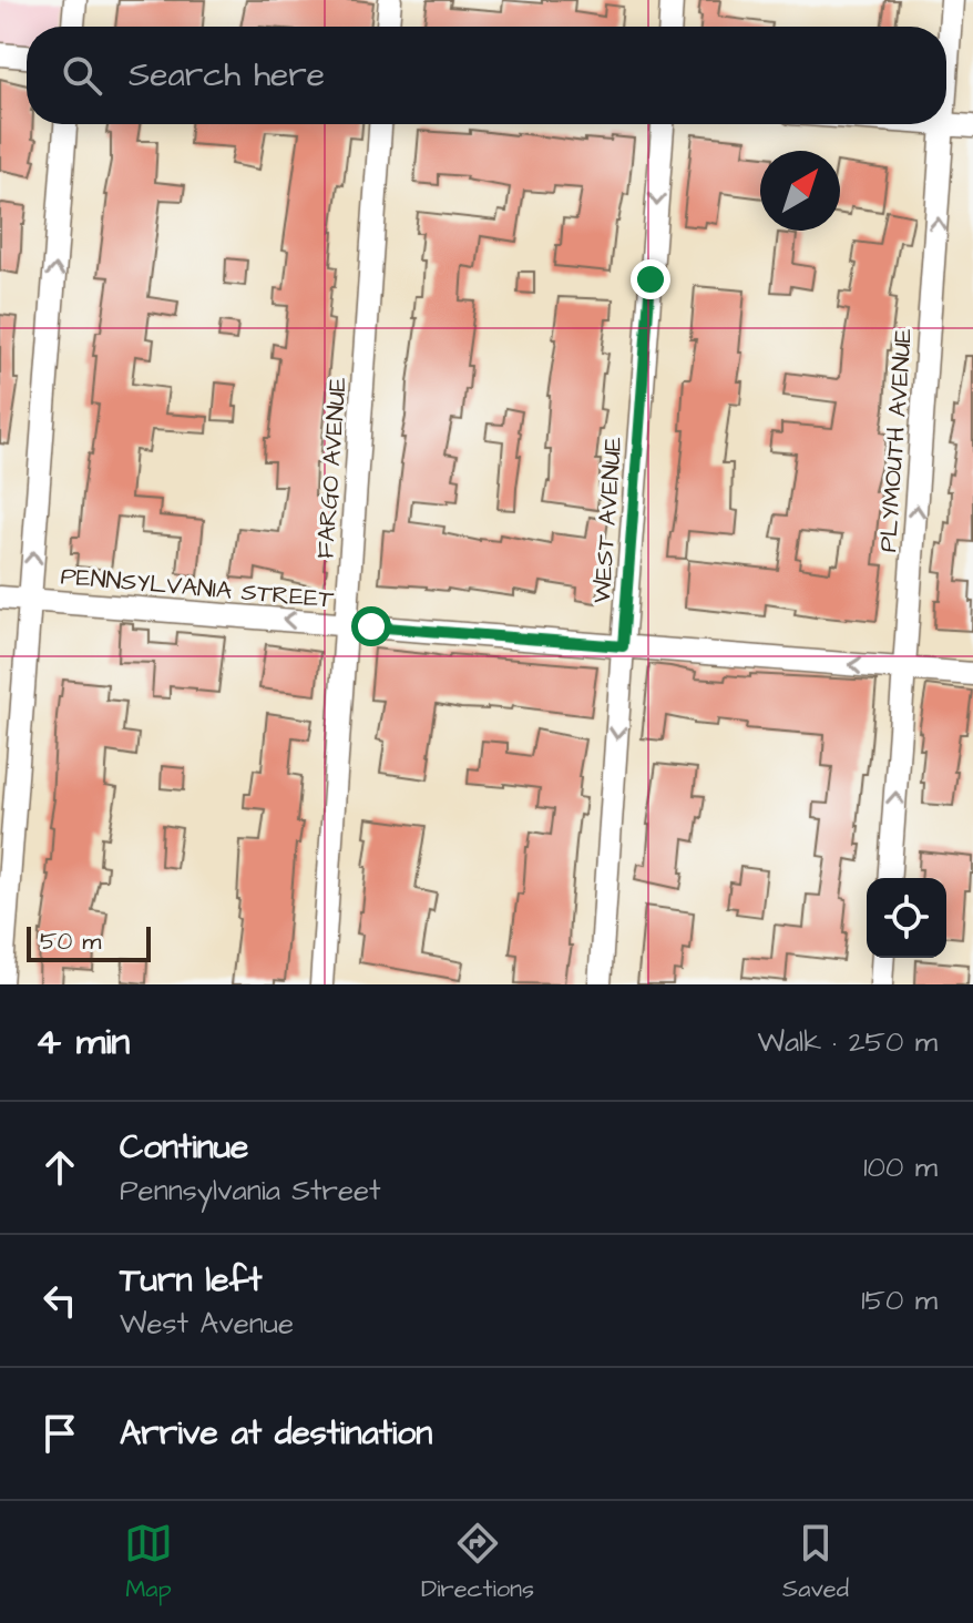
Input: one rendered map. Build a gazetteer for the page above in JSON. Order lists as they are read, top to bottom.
{
  "streets": {
    "street": [
      "PLYMOUTH AVENUE",
      "FARGO AVENUE",
      "WEST AVENUE",
      "PENNSYLVANIA STREET"
    ]
  },
  "crossings": [
    ["PLYMOUTH AVENUE", "PENNSYLVANIA STREET"],
    ["FARGO AVENUE", "PENNSYLVANIA STREET"],
    ["WEST AVENUE", "PENNSYLVANIA STREET"]
  ],
  "one_way": ["PLYMOUTH AVENUE", "WEST AVENUE", "PENNSYLVANIA STREET"],
  "scale_bar": "50 m",
  "north": "top right",
  "page": {
    "search": "Search here",
    "scale": "50 m",
    "heading": ["4 min", "Walk · 250 m"],
    "list": [
      ["Continue", "Pennsylvania Street", "100 m"],
      ["Turn left", "West Avenue", "150 m"],
      "Arrive at destination"
    ],
    "nav": ["Map", "Directions", "Saved"]
  }
}
